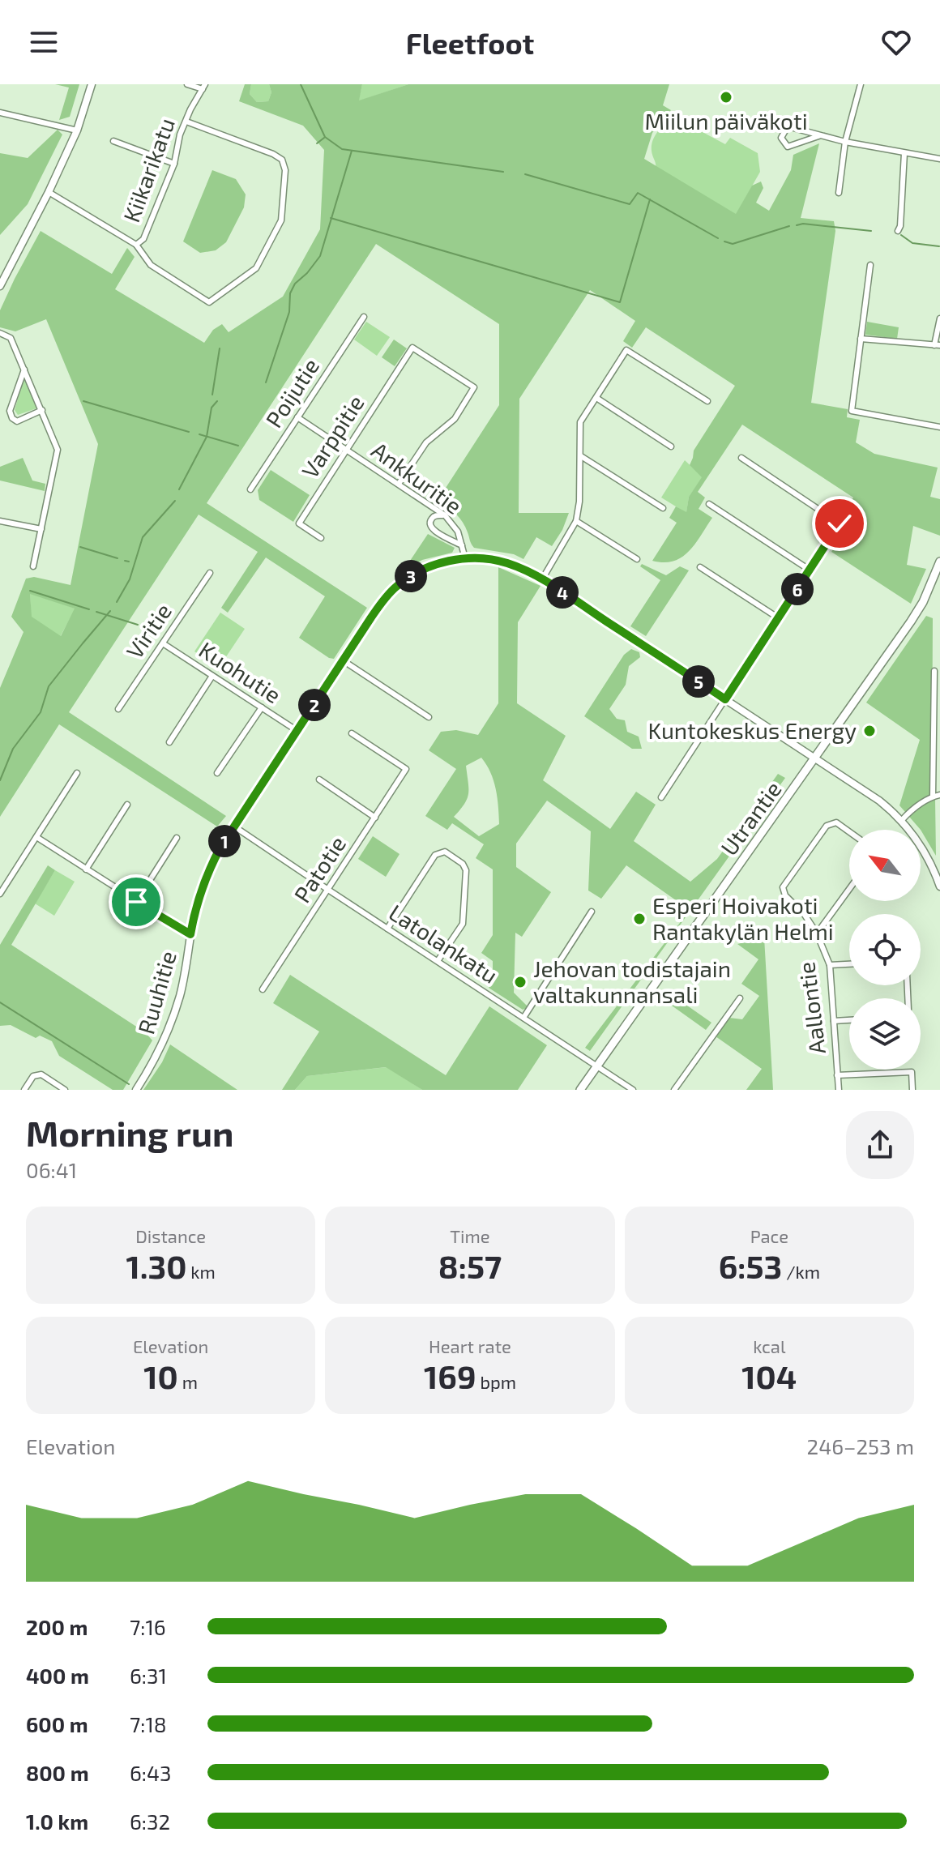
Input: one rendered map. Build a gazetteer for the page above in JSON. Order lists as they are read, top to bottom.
{
  "streets": {
    "main road": ["Utrantie"],
    "street": [
      "Kiikarikatu",
      "Poijutie",
      "Varppitie",
      "Ankkuritie",
      "Viritie",
      "Kuohutie",
      "Patotie",
      "Latolankatu",
      "Ruuhitie",
      "Aallontie"
    ]
  },
  "crossings": [
    ["Poijutie", "Ankkuritie"],
    ["Varppitie", "Ankkuritie"],
    ["Ankkuritie", "Ruuhitie"],
    ["Viritie", "Kuohutie"],
    ["Kuohutie", "Ruuhitie"],
    ["Utrantie", "Latolankatu"],
    ["Utrantie", "Ruuhitie"],
    ["Patotie", "Latolankatu"],
    ["Latolankatu", "Ruuhitie"]
  ],
  "places": [
    "Miilun päiväkoti",
    "Kuntokeskus Energy",
    "Esperi Hoivakoti Rantakylän Helmi",
    "Jehovan todistajain valtakunnansali"
  ],
  "north": "top left",
  "page": {
    "header": "Fleetfoot",
    "pins": [
      "3",
      "6",
      "4",
      "5",
      "2",
      "1"
    ],
    "heading": ["Morning run", "06:41"],
    "stats": [
      ["Distance", "1.30 km"],
      ["Time", "8:57"],
      ["Pace", "6:53 /km"],
      ["Elevation", "10 m"],
      ["Heart rate", "169 bpm"],
      ["kcal", "104"]
    ],
    "chart": ["Elevation", "246–253 m"],
    "list": [
      {
        "name": "200 m",
        "note": "7:16"
      },
      {
        "name": "400 m",
        "note": "6:31"
      },
      {
        "name": "600 m",
        "note": "7:18"
      },
      {
        "name": "800 m",
        "note": "6:43"
      },
      {
        "name": "1.0 km",
        "note": "6:32"
      }
    ]
  }
}
